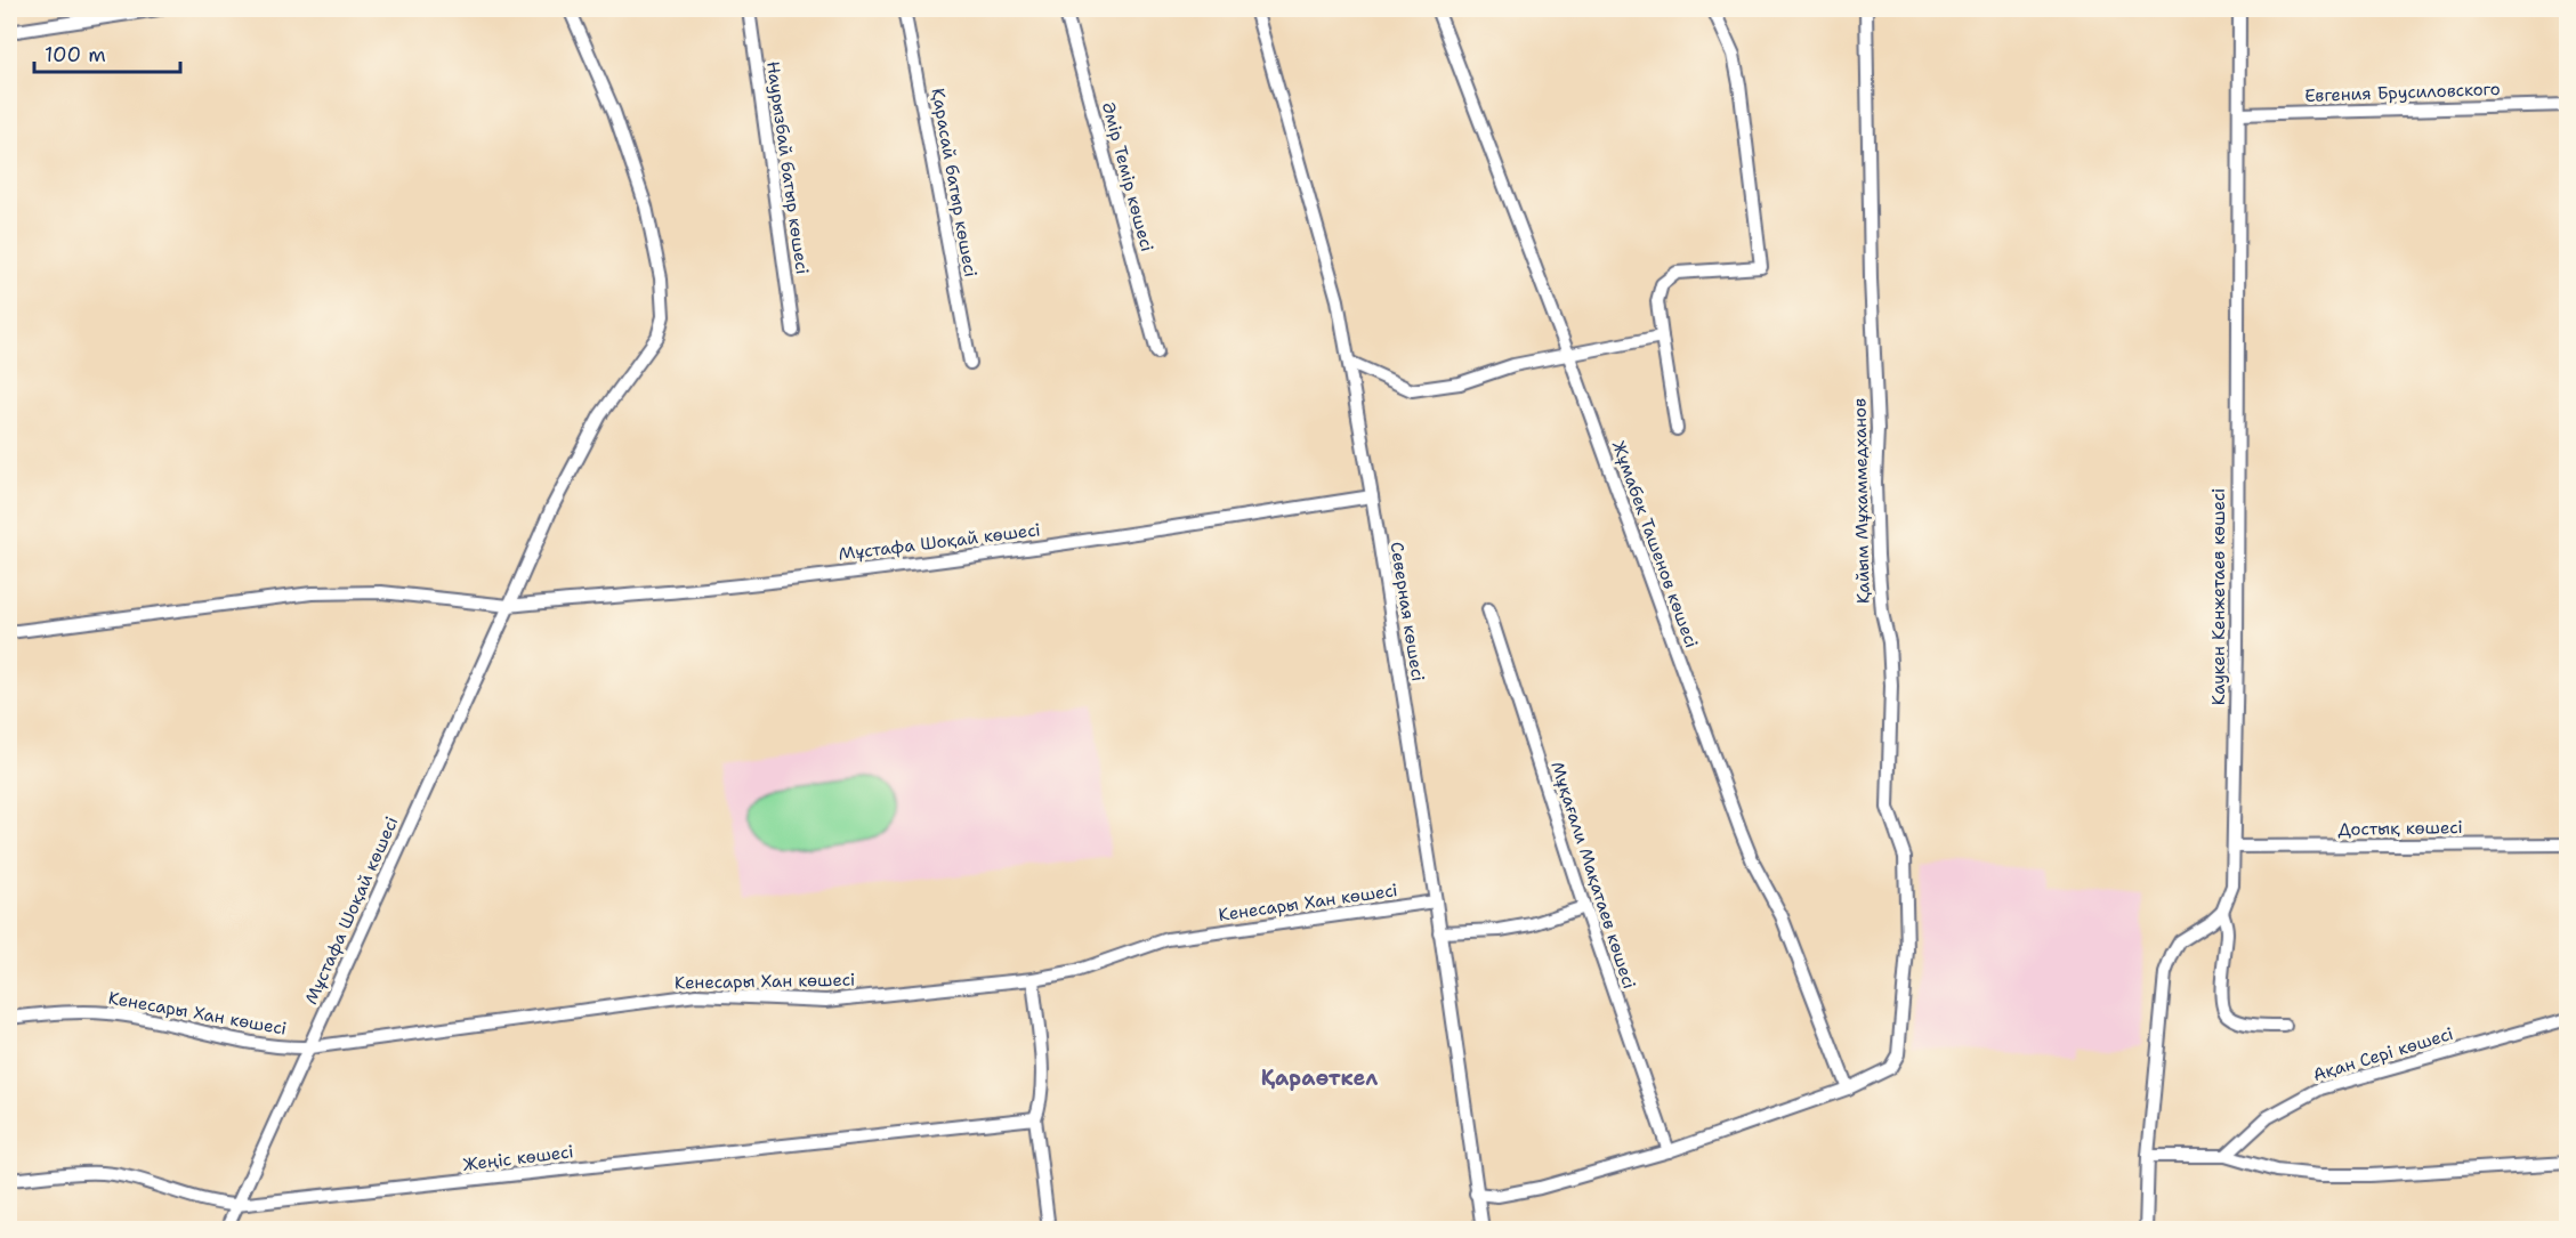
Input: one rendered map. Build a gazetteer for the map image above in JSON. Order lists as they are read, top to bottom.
{
  "streets": {
    "street": [
      "Евгения Брусиловского",
      "Наурызбай батыр көшесі",
      "Әмір Темір көшесі",
      "Қарасай батыр көшесі",
      "Қайым Мұхаммедханов",
      "Мұстафа Шоқай көшесі",
      "Жұмабек Ташенов көшесі",
      "Каукен Кенжетаев көшесі",
      "Северная көшесі",
      "Достық көшесі",
      "Мұқағали Мақатаев көшесі",
      "Кенесары Хан көшесі",
      "Ақан Сері көшесі",
      "Жеңіс көшесі"
    ]
  },
  "crossings": [
    ["Евгения Брусиловского", "Каукен Кенжетаев көшесі"],
    ["Қайым Мұхаммедханов", "Жұмабек Ташенов көшесі"],
    ["Мұстафа Шоқай көшесі", "Северная көшесі"],
    ["Мұстафа Шоқай көшесі", "Кенесары Хан көшесі"],
    ["Мұстафа Шоқай көшесі", "Жеңіс көшесі"],
    ["Каукен Кенжетаев көшесі", "Достық көшесі"],
    ["Северная көшесі", "Кенесары Хан көшесі"]
  ],
  "districts": ["Қараөткел"],
  "scale_bar": "100 m"
}
